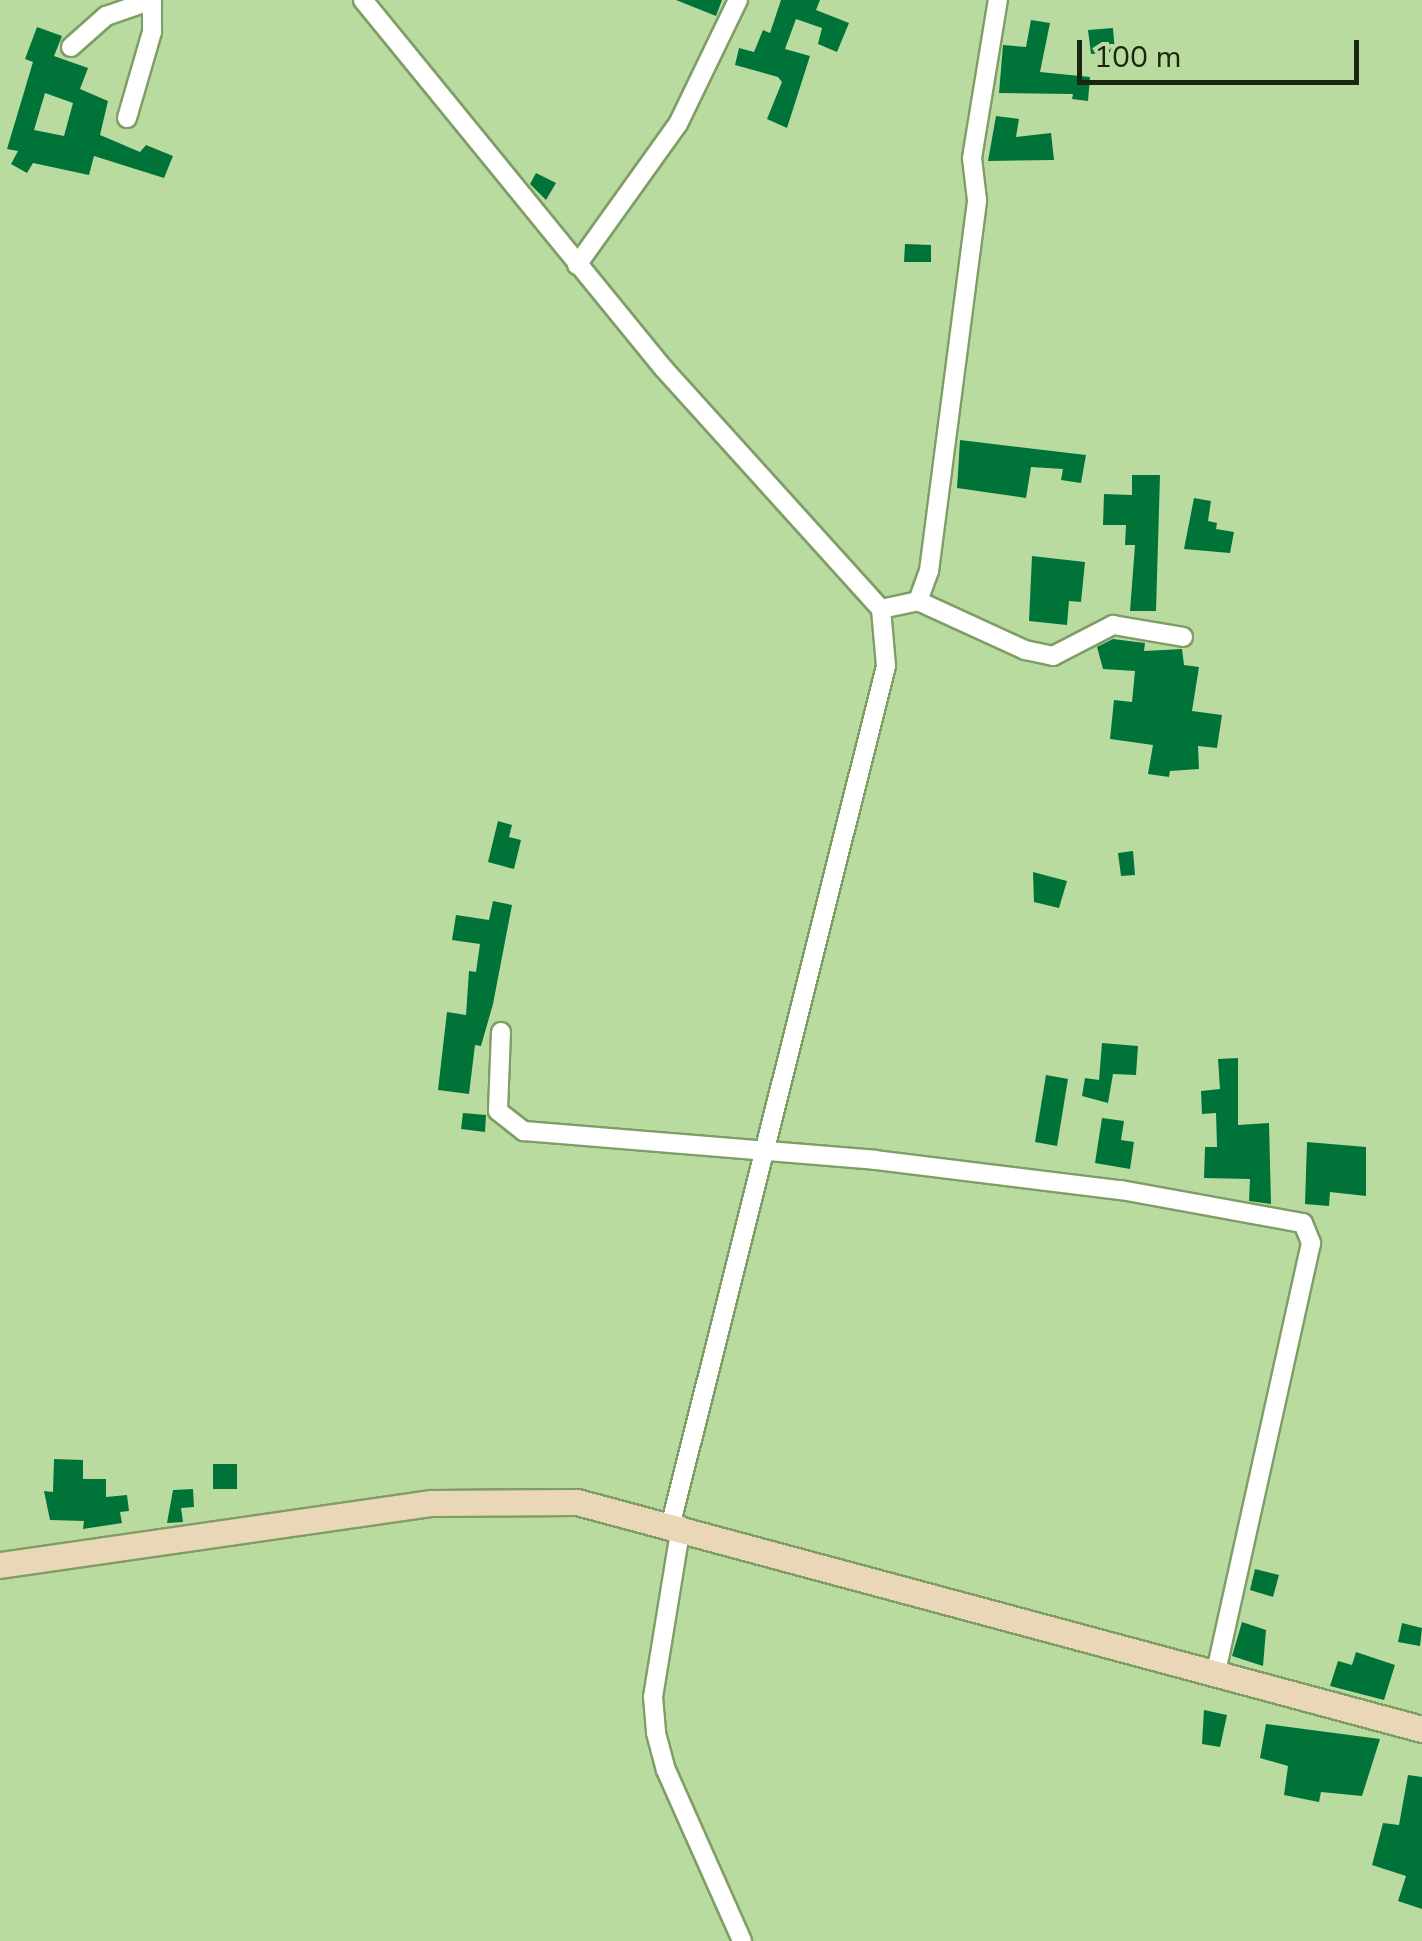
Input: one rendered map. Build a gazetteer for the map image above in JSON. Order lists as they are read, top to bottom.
{
  "scale_bar": "100 m"
}
